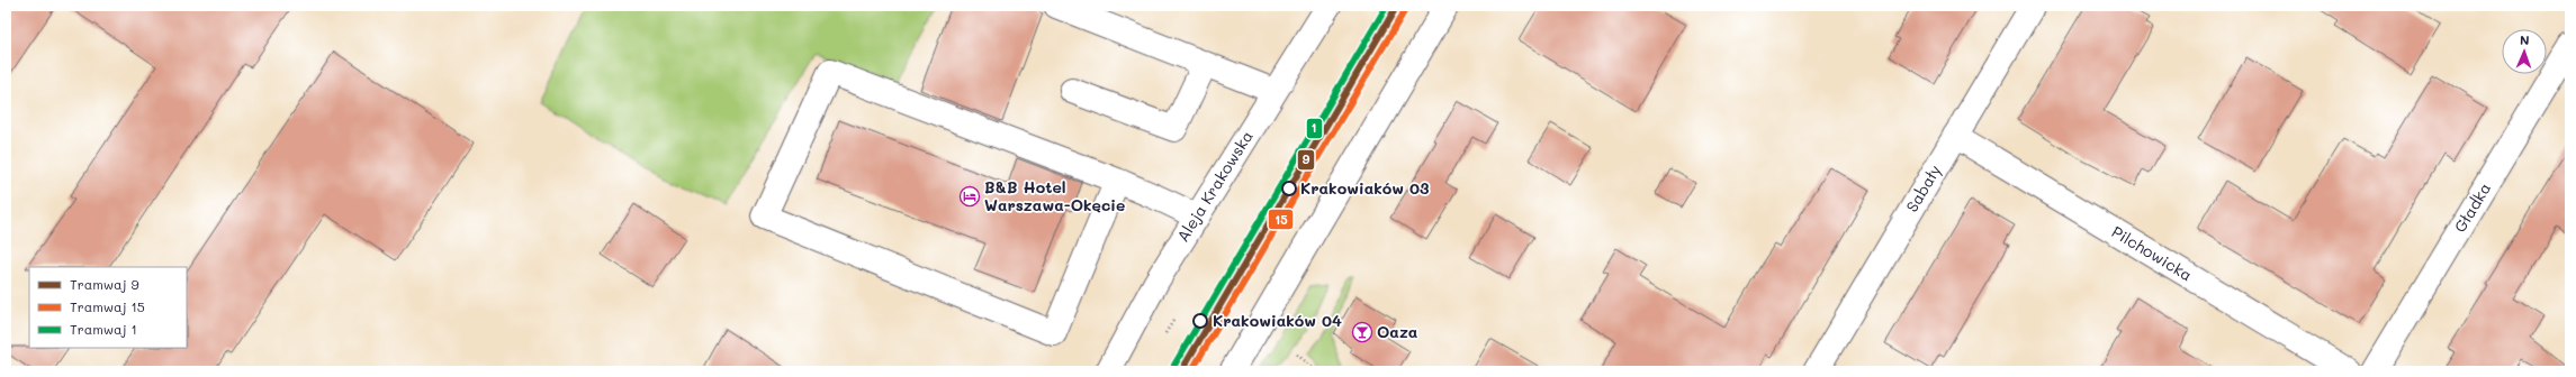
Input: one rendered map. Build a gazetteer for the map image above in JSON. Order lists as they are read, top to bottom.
{
  "streets": {
    "street": [
      "Aleja Krakowska",
      "Sabały",
      "Gładka",
      "Pilchowicka"
    ]
  },
  "crossings": [
    ["Sabały", "Pilchowicka"]
  ],
  "places": {
    "other": ["Krakowiaków 03", "Krakowiaków 04"],
    "hotel": ["B&B Hotel Warszawa-Okęcie"],
    "bar": ["Oaza"]
  },
  "lines": ["tram line 9", "tram line 1", "tram line 15"],
  "legend": ["Tramwaj 9", "Tramwaj 15", "Tramwaj 1"],
  "north": "top"
}
